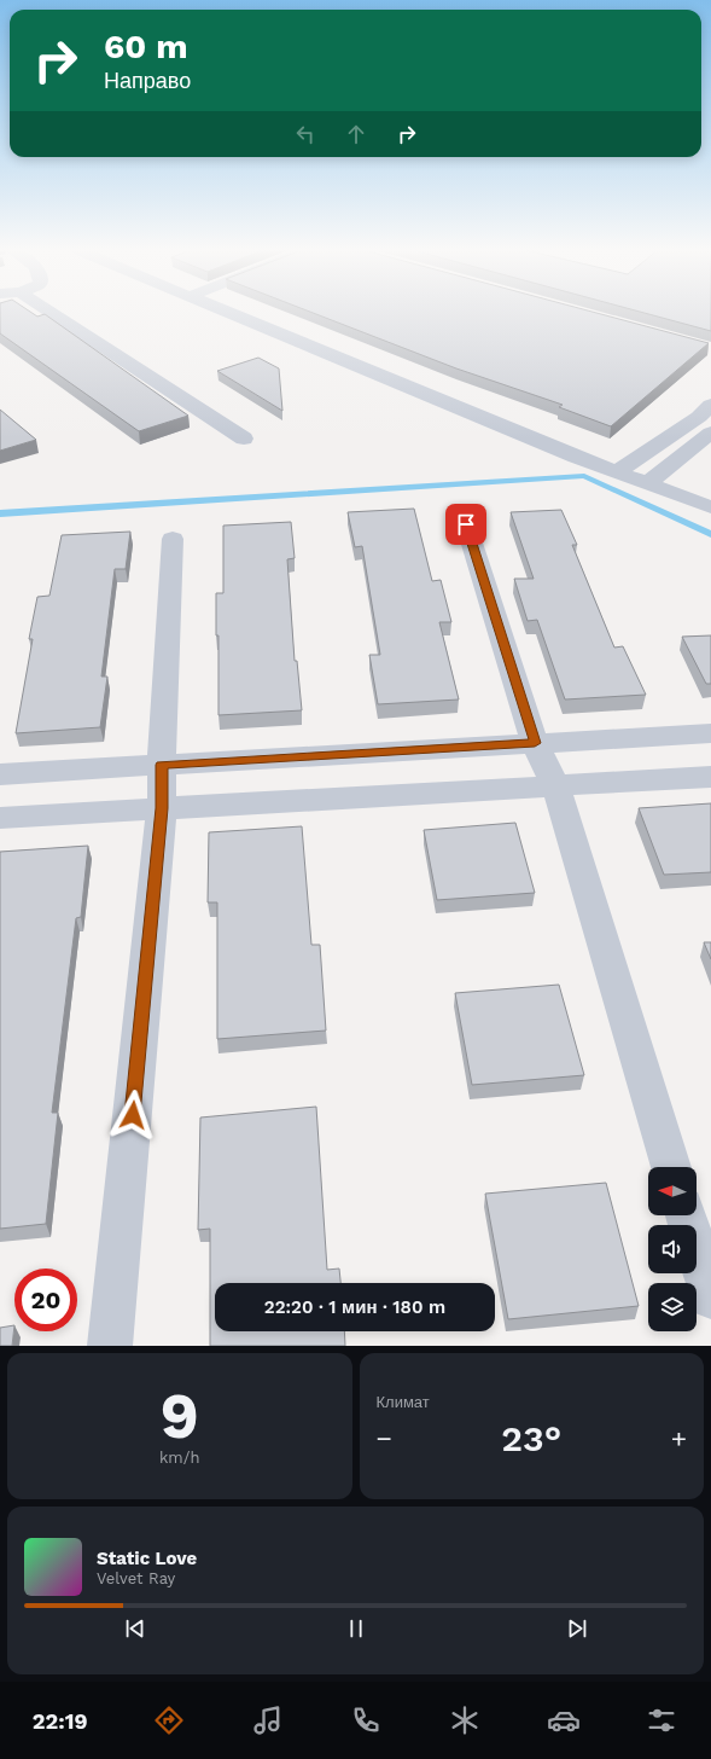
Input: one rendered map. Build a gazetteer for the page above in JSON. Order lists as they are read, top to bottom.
{
  "north": "left",
  "page": {
    "turn": ["60 m", "Направо"],
    "limit": "20",
    "trip": "22:20 · 1 мин · 180 m",
    "tile": [
      ["9", "km/h"],
      "Климат"
    ],
    "heat": ["−", "23°", "+"],
    "song": ["Static Love", "Velvet Ray"],
    "tabs": "22:19"
  }
}
